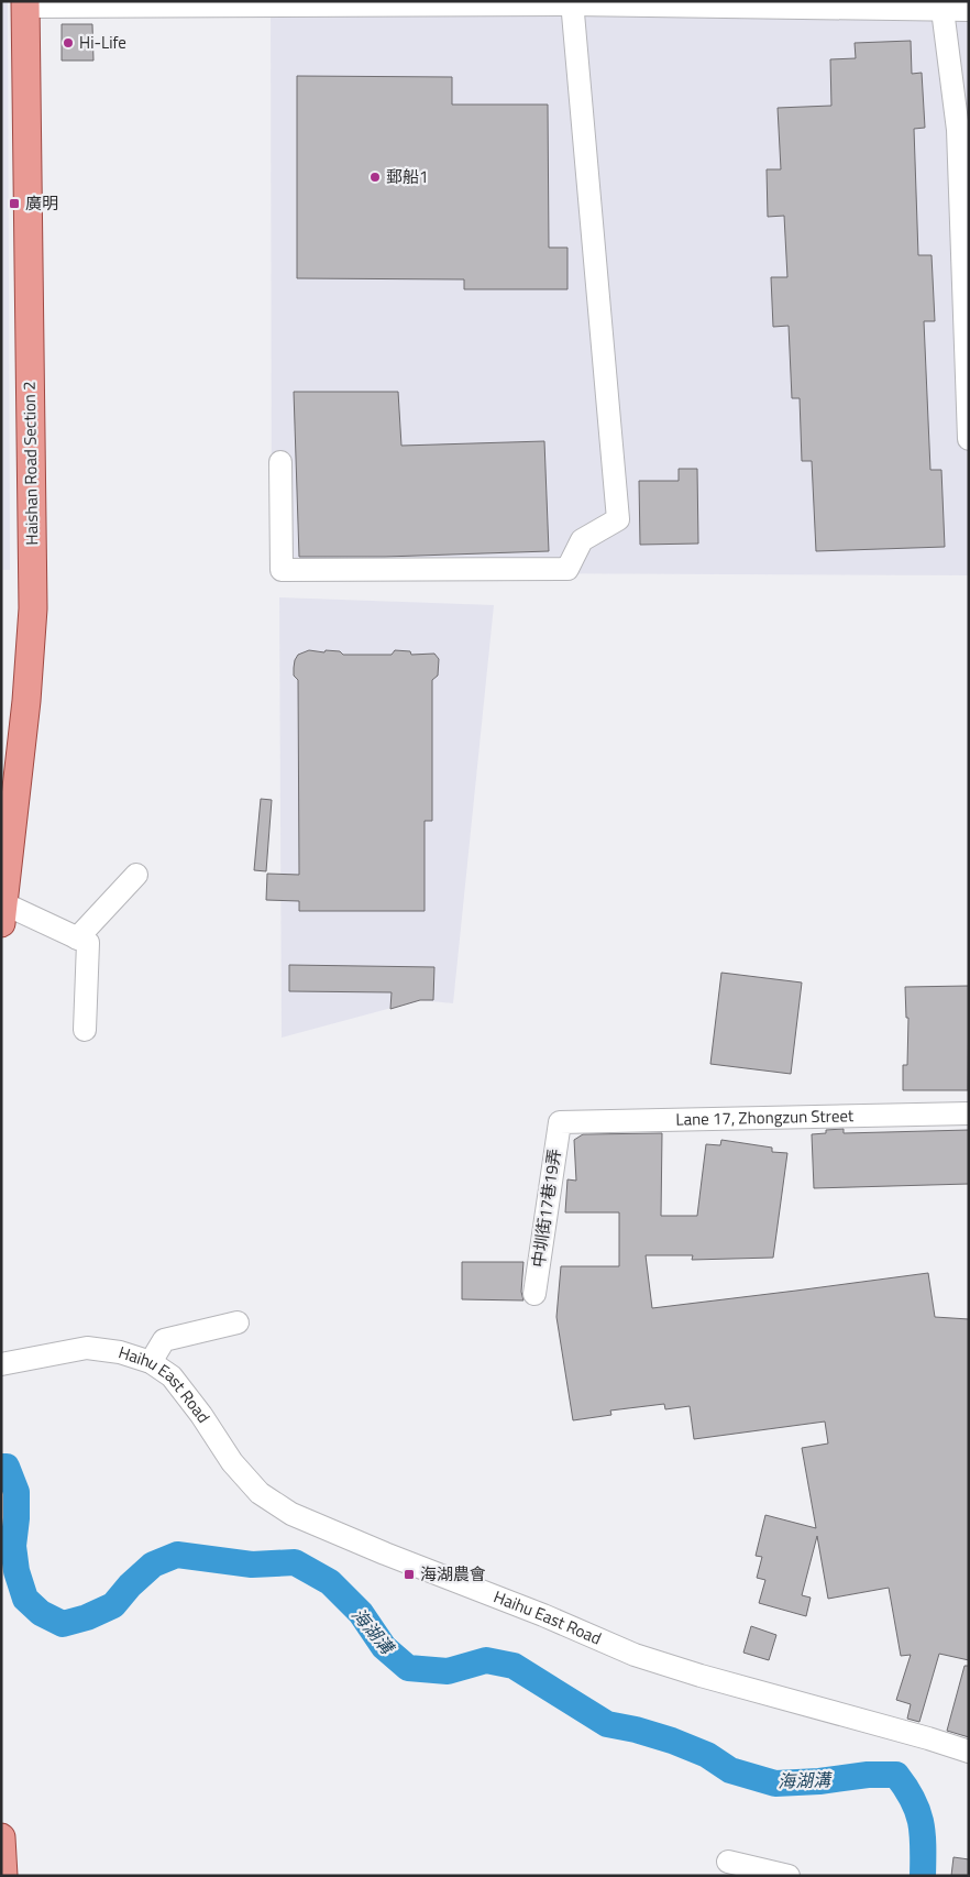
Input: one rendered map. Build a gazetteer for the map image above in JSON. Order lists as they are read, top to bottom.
{
  "streets": {
    "main road": ["Haishan Road Section 2"],
    "street": ["Lane 17, Zhongzun Street", "中圳街17巷19弄", "Haihu East Road"]
  },
  "crossings": [
    ["Lane 17, Zhongzun Street", "中圳街17巷19弄"]
  ],
  "water": ["海湖溝"],
  "places": {
    "other": ["Hi-Life", "郵船1"],
    "transit": ["廣明", "海湖農會"]
  }
}
